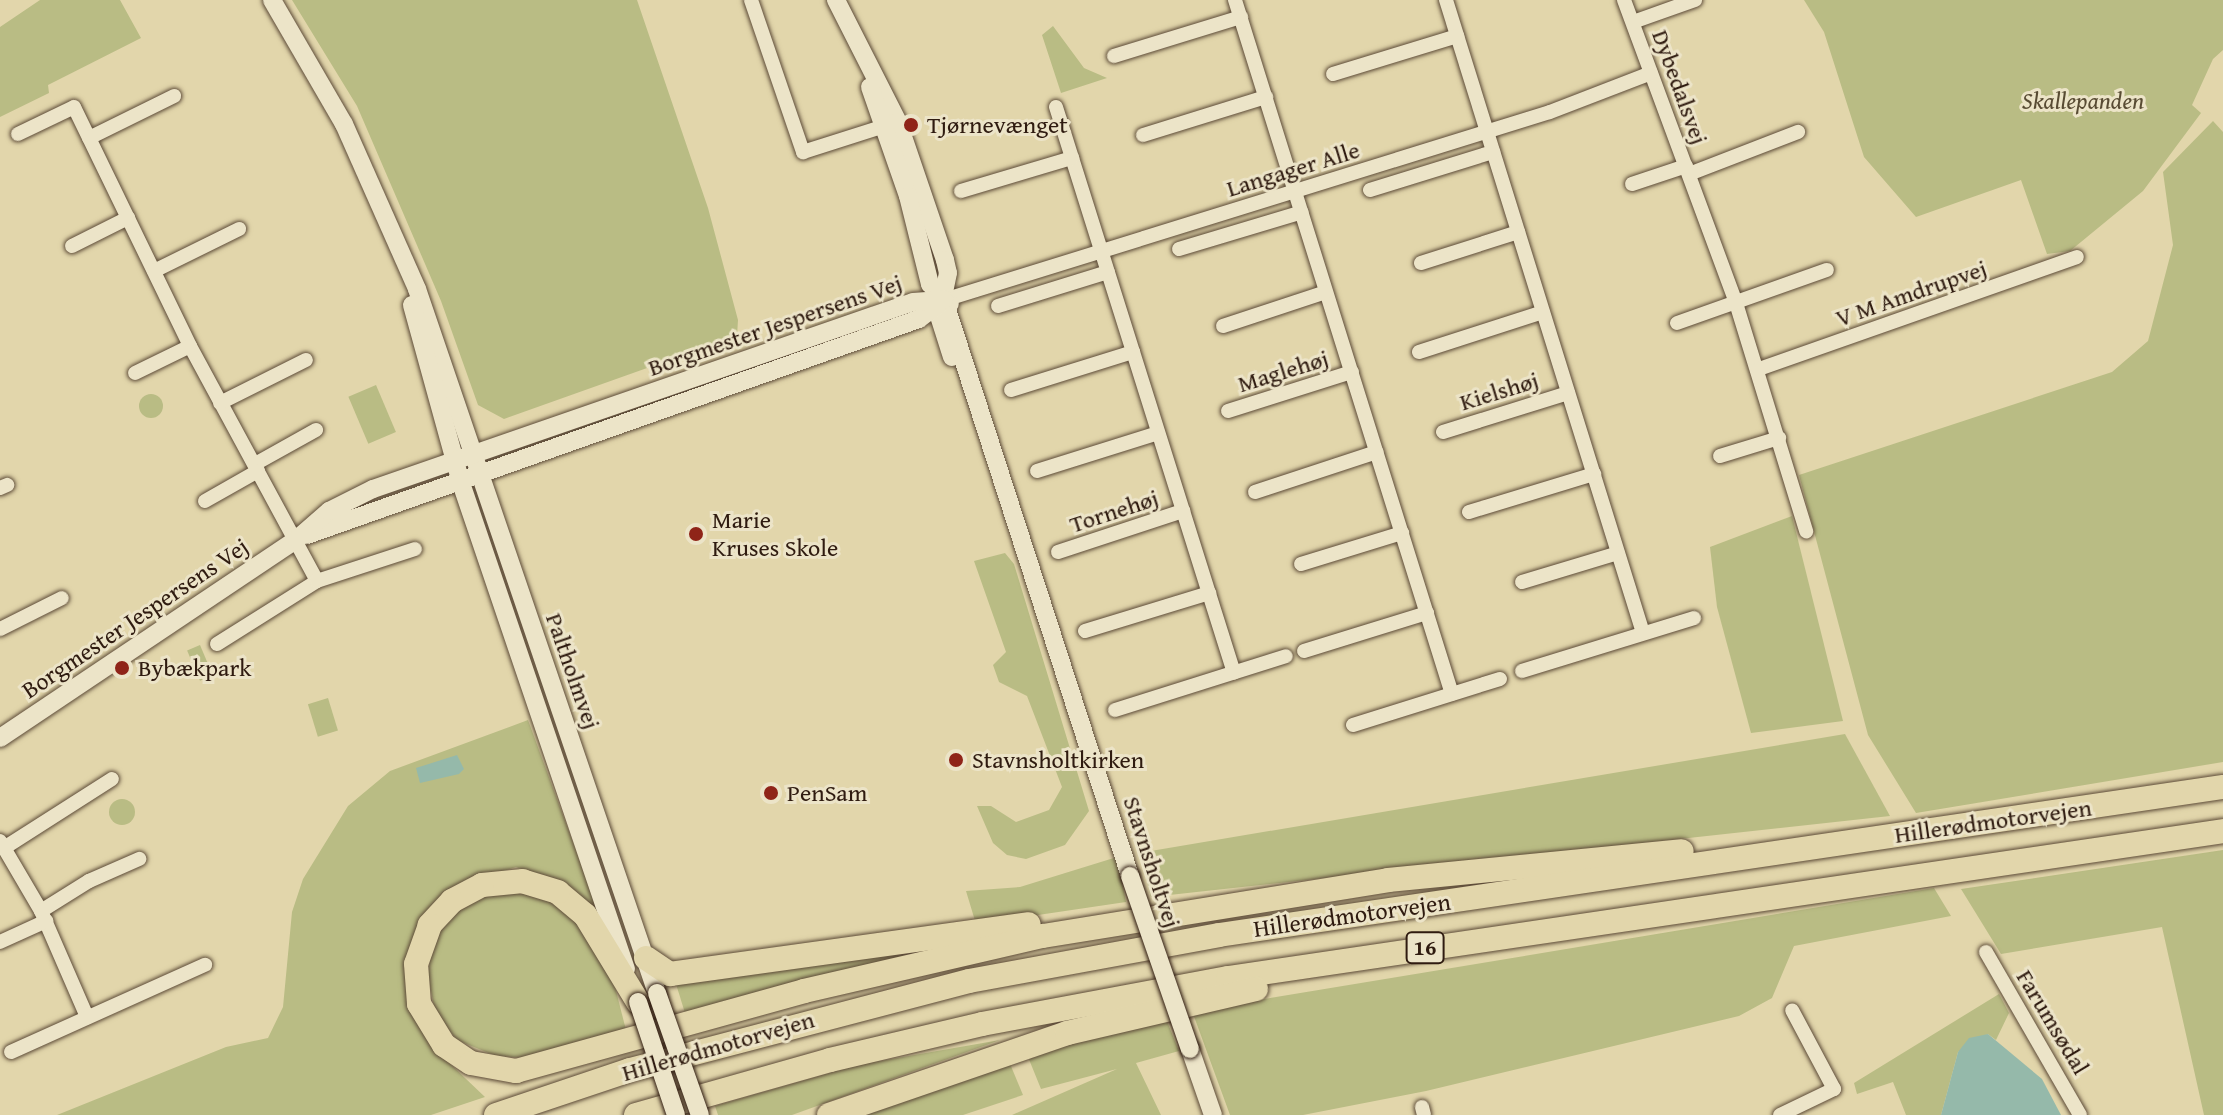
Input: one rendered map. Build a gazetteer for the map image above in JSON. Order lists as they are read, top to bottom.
{
  "streets": {
    "highway": ["Hillerødmotorvejen", "16"],
    "street": [
      "Dybedalsvej",
      "Langager Alle",
      "V M Amdrupvej",
      "Borgmester Jespersens Vej",
      "Maglehøj",
      "Kielshøj",
      "Tornehøj",
      "Paltholmvej",
      "Stavnsholtvej",
      "Farumsødal"
    ]
  },
  "crossings": [
    ["Dybedalsvej", "Langager Alle"],
    ["Dybedalsvej", "V M Amdrupvej"],
    ["Langager Alle", "Borgmester Jespersens Vej"],
    ["Langager Alle", "Maglehøj"],
    ["Langager Alle", "Kielshøj"],
    ["Langager Alle", "Tornehøj"],
    ["Langager Alle", "Stavnsholtvej"],
    ["Borgmester Jespersens Vej", "Paltholmvej"],
    ["Borgmester Jespersens Vej", "Stavnsholtvej"]
  ],
  "parks": ["Skallepanden"],
  "places": [
    "Tjørnevænget",
    "Marie Kruses Skole",
    "Bybækpark",
    "Stavnsholtkirken",
    "PenSam"
  ]
}
